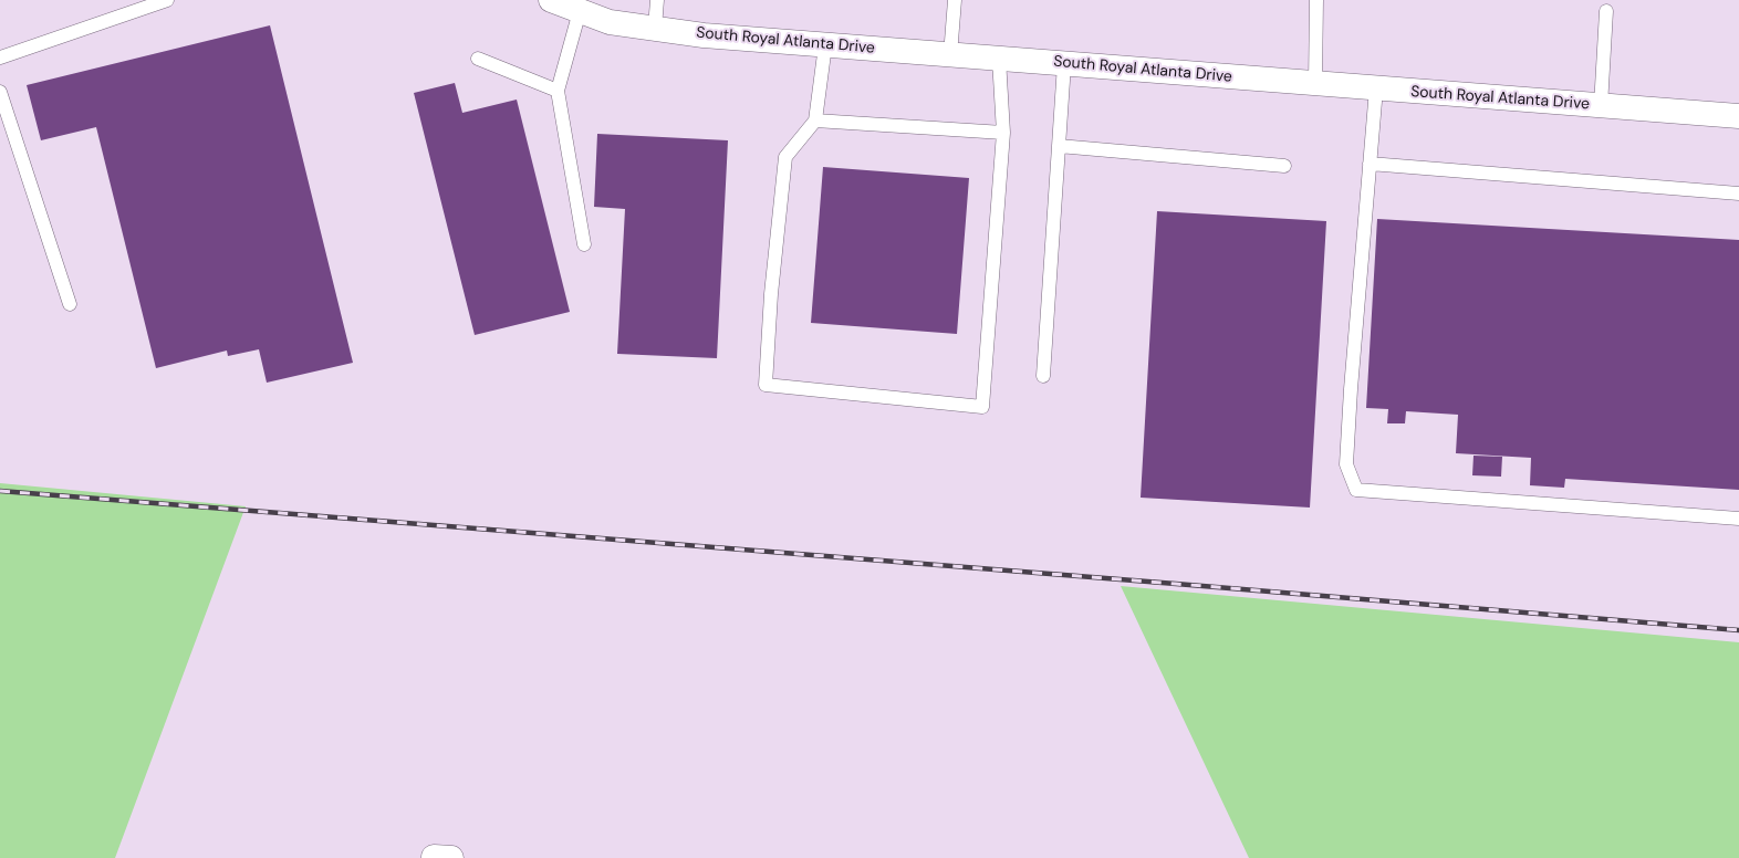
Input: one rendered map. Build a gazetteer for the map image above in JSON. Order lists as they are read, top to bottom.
{
  "streets": {
    "street": ["South Royal Atlanta Drive"]
  }
}
